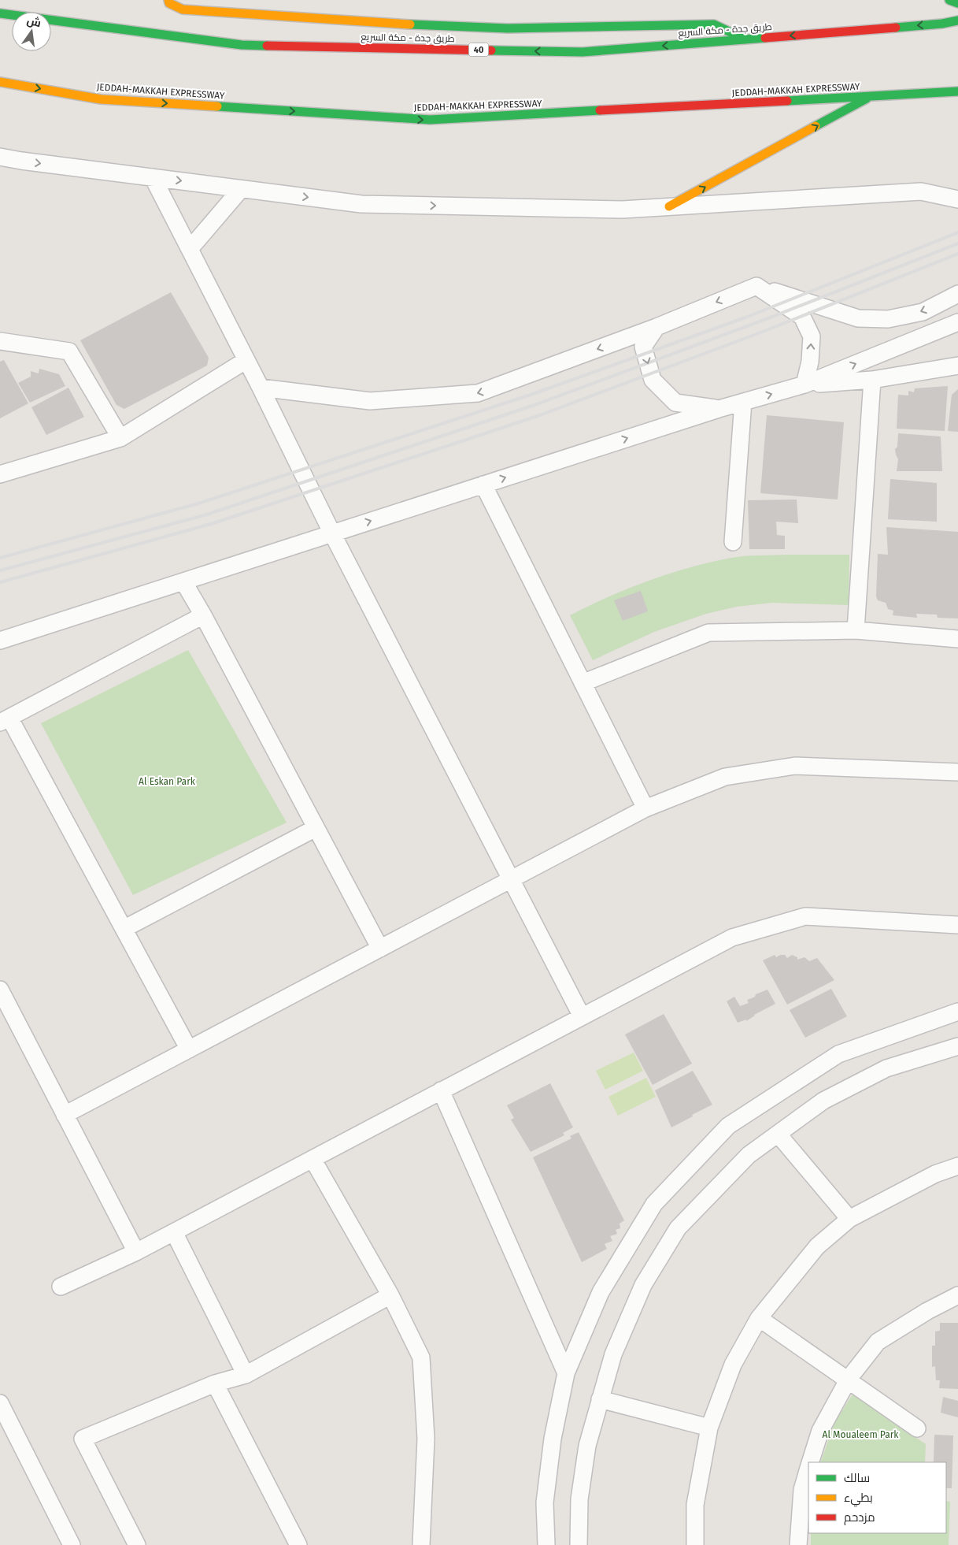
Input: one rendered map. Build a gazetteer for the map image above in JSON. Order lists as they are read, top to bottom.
{
  "streets": {
    "highway": ["طريق جدة - مكة السريع", "40", "JEDDAH-MAKKAH EXPRESSWAY"]
  },
  "one_way": ["JEDDAH-MAKKAH EXPRESSWAY"],
  "parks": ["Al Eskan Park", "Al Moualeem Park"],
  "legend": ["سالك", "بطيء", "مزدحم"],
  "north": "top"
}
